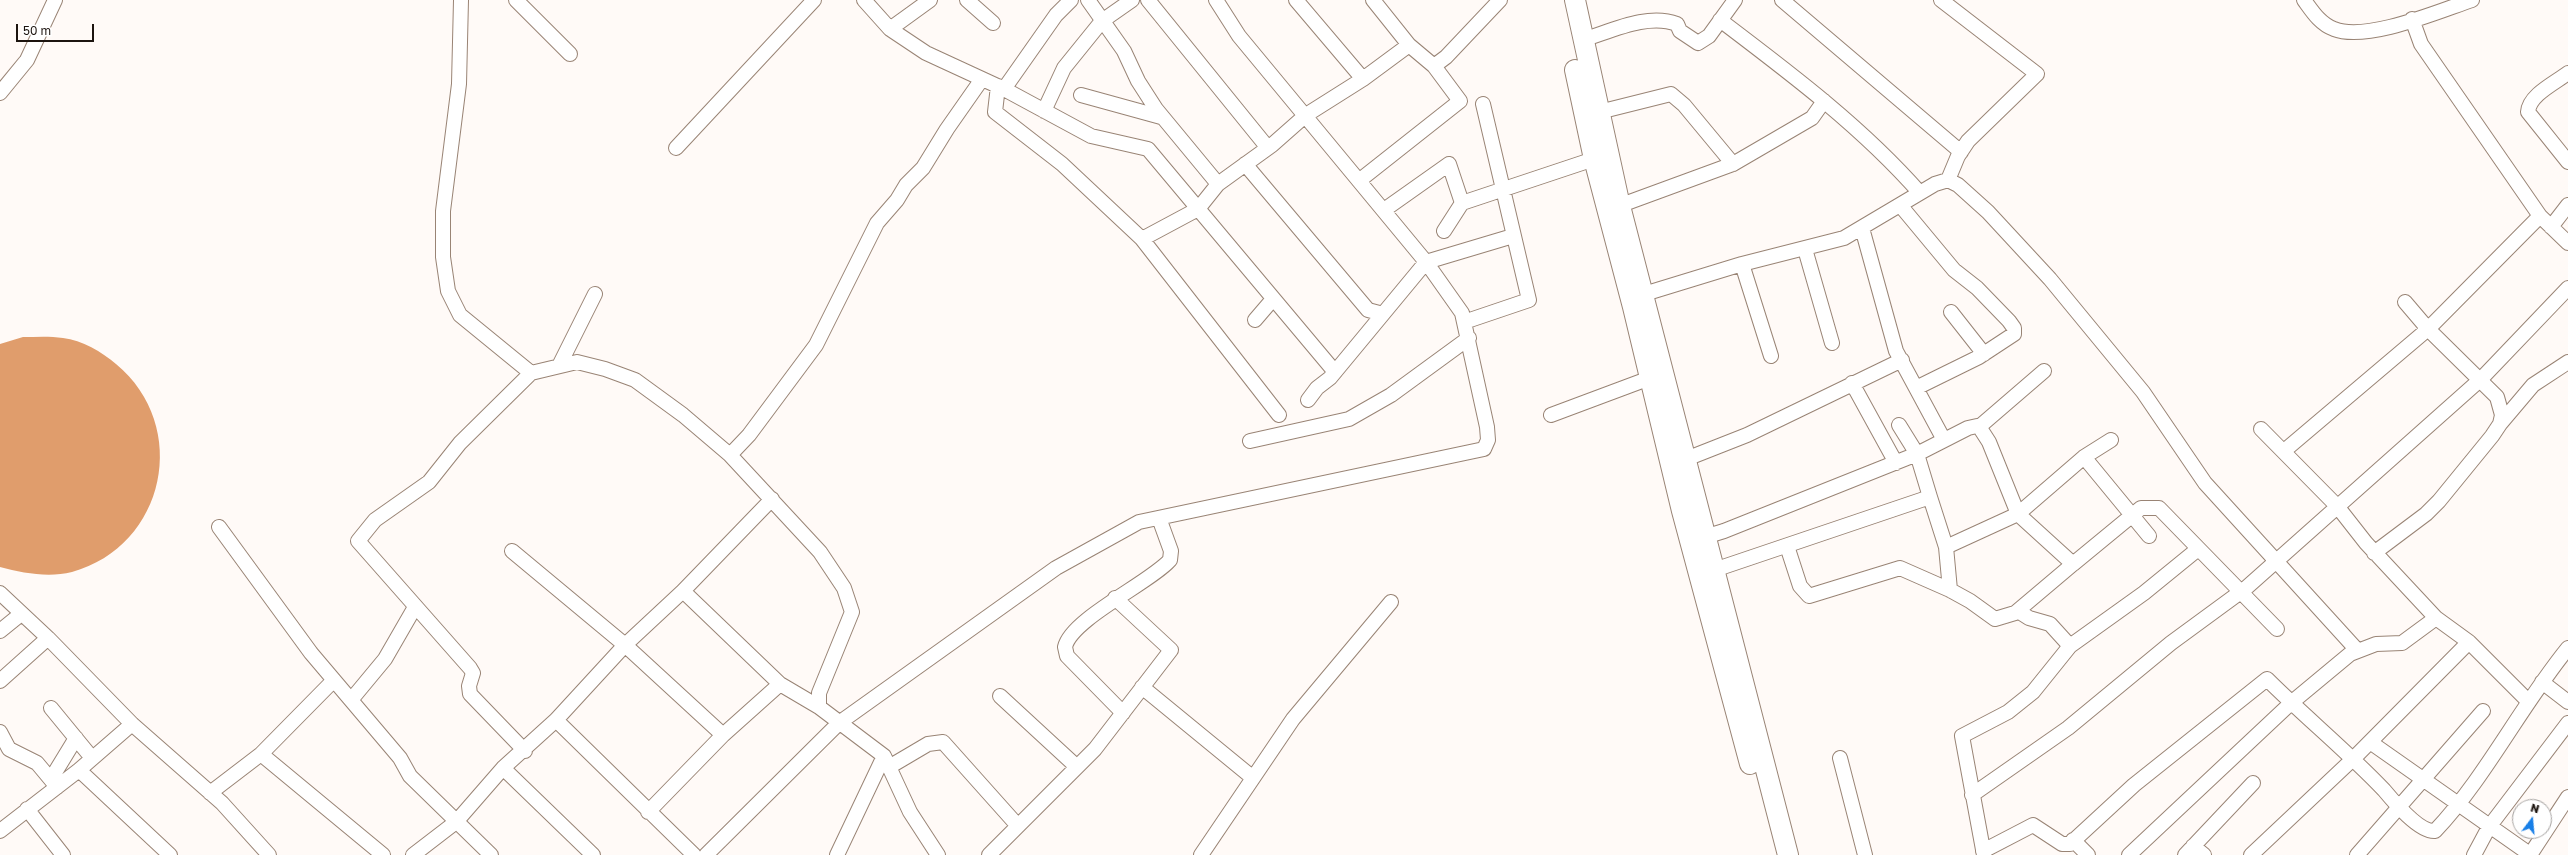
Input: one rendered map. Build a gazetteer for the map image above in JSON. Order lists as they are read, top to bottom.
{
  "scale_bar": "50 m",
  "north": "top"
}
